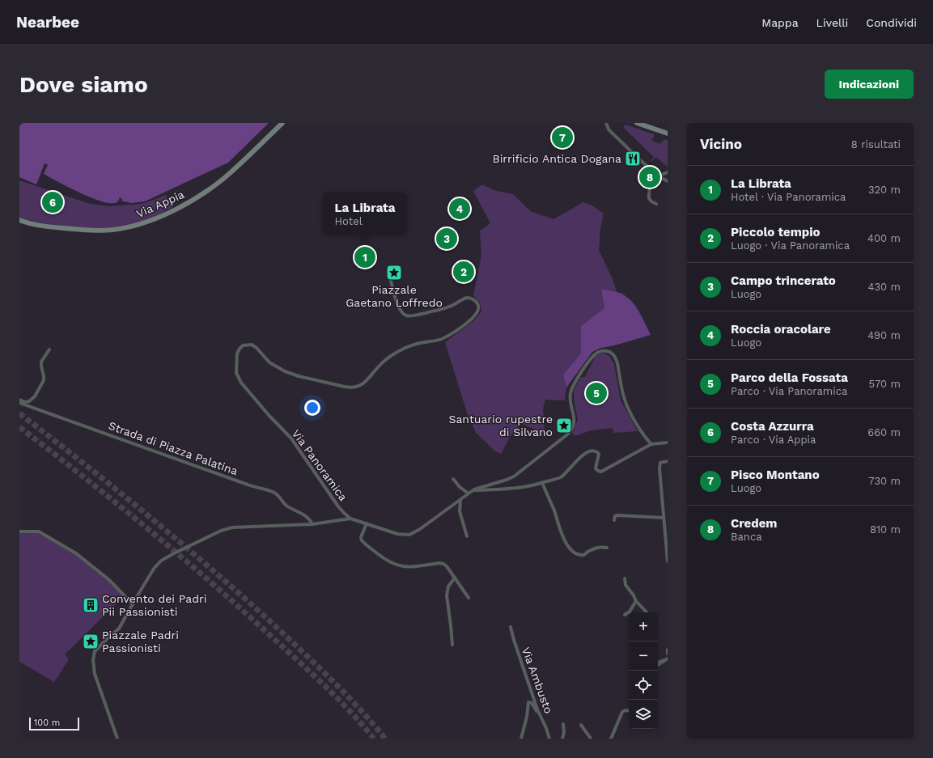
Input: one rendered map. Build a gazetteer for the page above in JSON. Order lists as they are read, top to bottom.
{
  "streets": {
    "main road": ["Via Appia"],
    "street": ["Strada di Piazza Palatina", "Via Panoramica", "Via Ambusto"]
  },
  "places": {
    "restaurant": ["Birrificio Antica Dogana"],
    "place": ["Piazzale Gaetano Loffredo", "Santuario rupestre di Silvano", "Piazzale Padri Passionisti"],
    "building": ["Convento dei Padri Pii Passionisti"]
  },
  "scale_bar": "100 m",
  "page": {
    "header": "Nearbee",
    "nav": ["Mappa", "Livelli", "Condividi"],
    "buttons": "Indicazioni",
    "title": "Dove siamo",
    "heading": ["Vicino", "8 risultati"],
    "pins": [
      "7",
      "8",
      "6",
      "4",
      "3",
      "1",
      "2",
      "5"
    ],
    "list": [
      {
        "mark": "1",
        "name": "La Librata",
        "note": "Hotel · Via Panoramica",
        "value": "320 m"
      },
      {
        "mark": "2",
        "name": "Piccolo tempio",
        "note": "Luogo · Via Panoramica",
        "value": "400 m"
      },
      {
        "mark": "3",
        "name": "Campo trincerato",
        "note": "Luogo",
        "value": "430 m"
      },
      {
        "mark": "4",
        "name": "Roccia oracolare",
        "note": "Luogo",
        "value": "490 m"
      },
      {
        "mark": "5",
        "name": "Parco della Fossata",
        "note": "Parco · Via Panoramica",
        "value": "570 m"
      },
      {
        "mark": "6",
        "name": "Costa Azzurra",
        "note": "Parco · Via Appia",
        "value": "660 m"
      },
      {
        "mark": "7",
        "name": "Pisco Montano",
        "note": "Luogo",
        "value": "730 m"
      },
      {
        "mark": "8",
        "name": "Credem",
        "note": "Banca",
        "value": "810 m"
      }
    ],
    "popup": ["La Librata", "Hotel"],
    "map_buttons": ["+", "−"],
    "scale": "100 m"
  }
}
